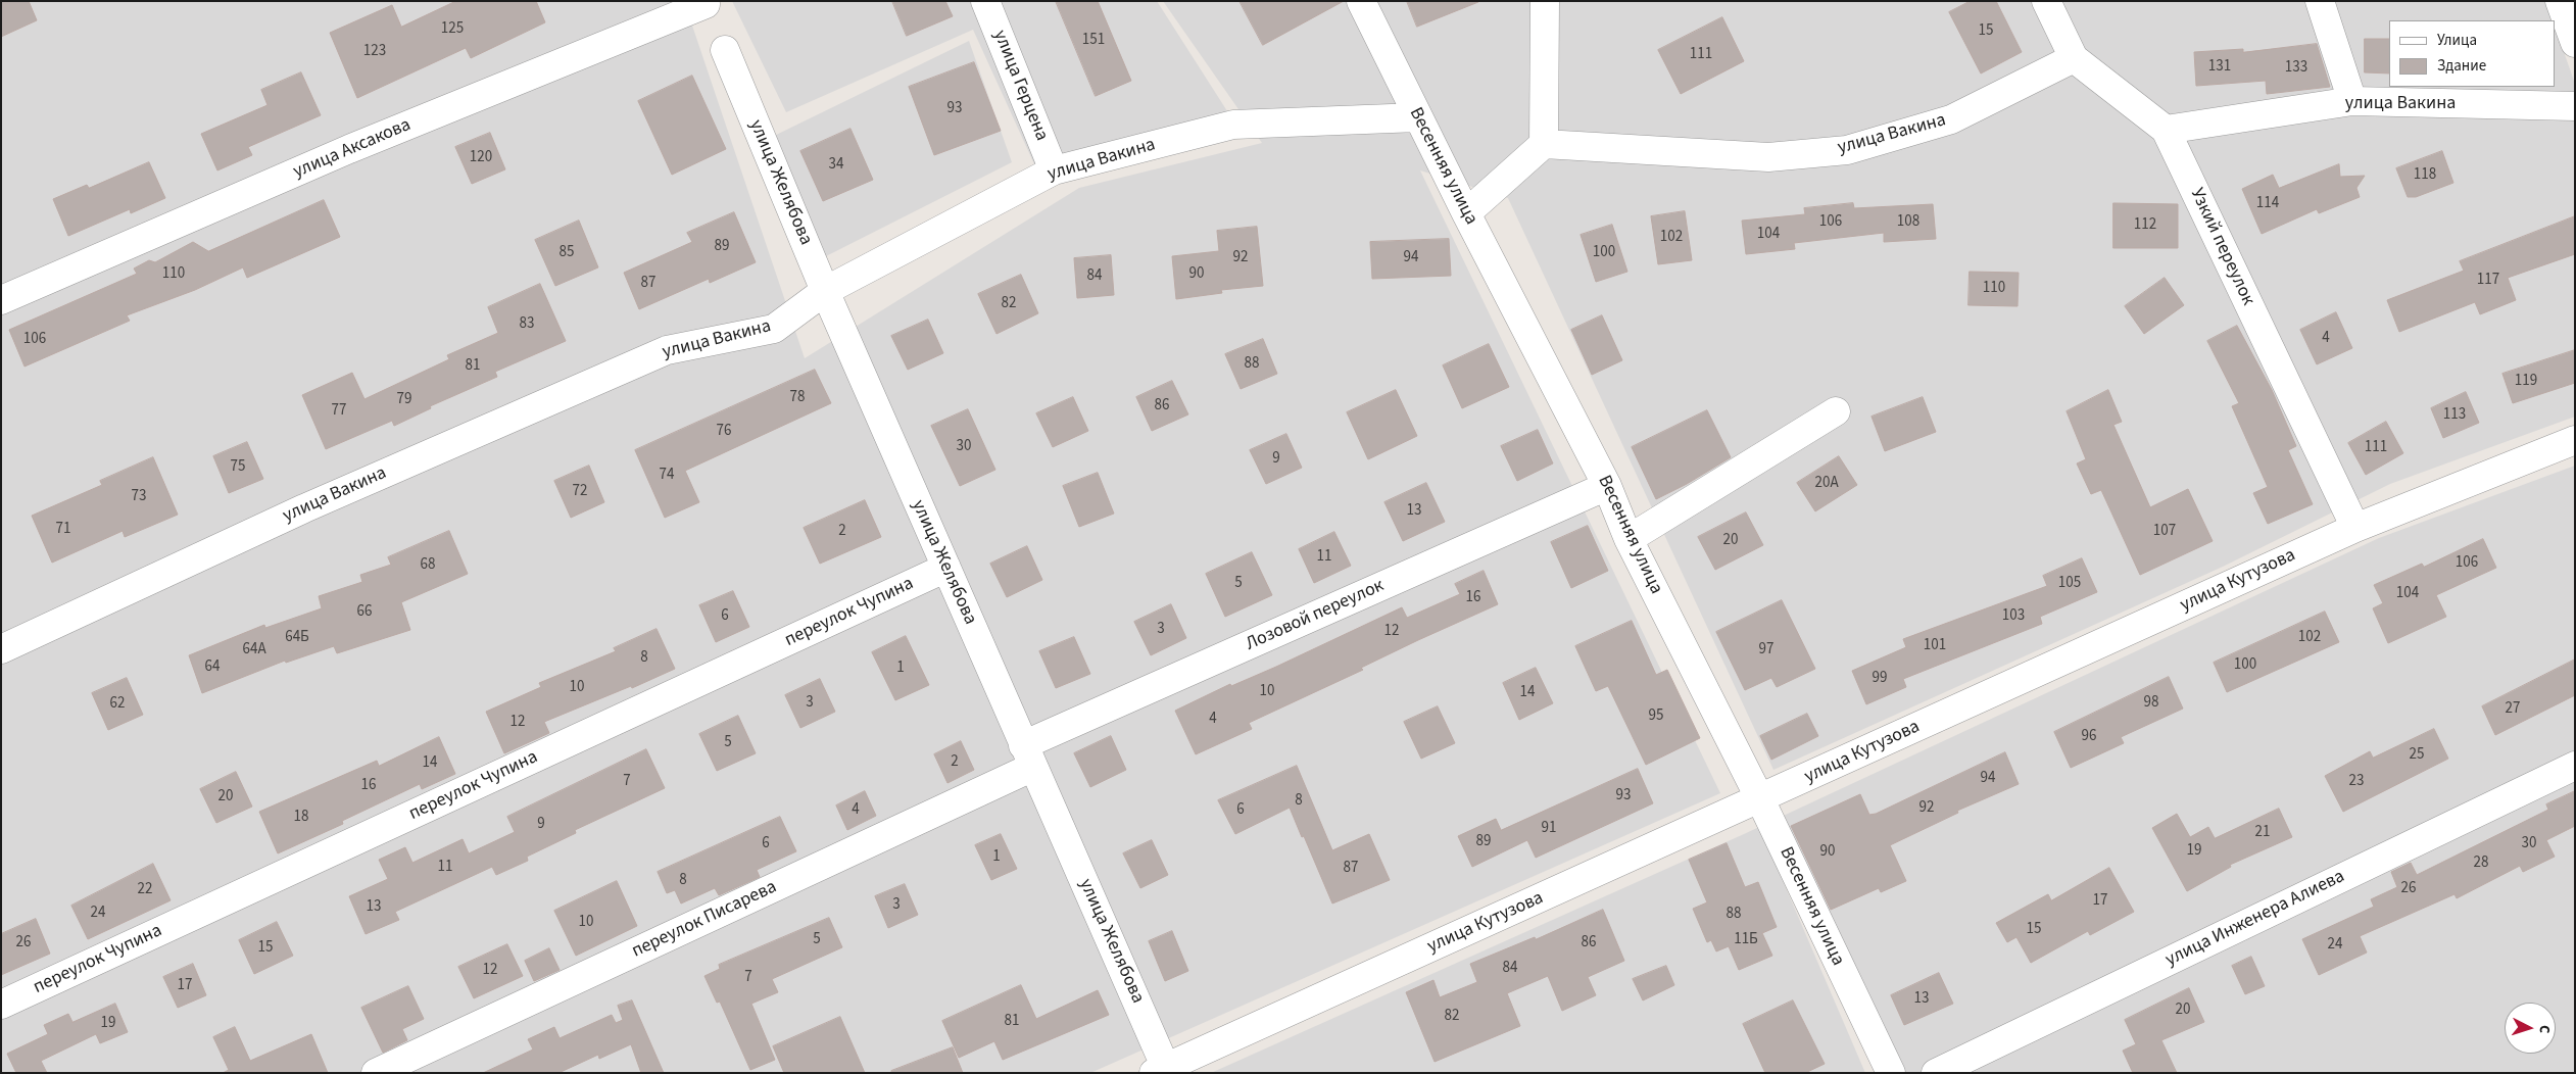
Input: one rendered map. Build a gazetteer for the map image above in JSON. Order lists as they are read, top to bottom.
{
  "streets": {
    "street": [
      "улица Герцена",
      "улица Вакина",
      "улица Аксакова",
      "Весенняя улица",
      "улица Желябова",
      "Узкий переулок",
      "улица Кутузова",
      "переулок Чупина",
      "Лозовой переулок",
      "улица Инженера Алиева",
      "переулок Писарева"
    ]
  },
  "crossings": [
    ["улица Герцена", "улица Вакина"],
    ["улица Вакина", "Весенняя улица"],
    ["улица Вакина", "улица Желябова"],
    ["улица Вакина", "Узкий переулок"],
    ["Весенняя улица", "улица Кутузова"],
    ["Весенняя улица", "Лозовой переулок"],
    ["улица Желябова", "улица Кутузова"],
    ["улица Желябова", "переулок Чупина"],
    ["улица Желябова", "Лозовой переулок"],
    ["улица Желябова", "переулок Писарева"],
    ["Узкий переулок", "улица Кутузова"],
    ["Лозовой переулок", "переулок Писарева"]
  ],
  "house_numbers": [
    "125",
    "15",
    "151",
    "123",
    "111",
    "131",
    "133",
    "93",
    "120",
    "34",
    "118",
    "114",
    "106",
    "108",
    "112",
    "104",
    "102",
    "89",
    "85",
    "100",
    "92",
    "94",
    "110",
    "90",
    "84",
    "117",
    "87",
    "110",
    "82",
    "83",
    "4",
    "106",
    "88",
    "81",
    "119",
    "78",
    "79",
    "86",
    "77",
    "113",
    "76",
    "30",
    "111",
    "9",
    "75",
    "74",
    "20А",
    "72",
    "73",
    "13",
    "71",
    "2",
    "107",
    "20",
    "11",
    "106",
    "68",
    "5",
    "105",
    "104",
    "16",
    "66",
    "6",
    "103",
    "3",
    "12",
    "64Б",
    "102",
    "101",
    "64А",
    "97",
    "8",
    "100",
    "64",
    "1",
    "99",
    "10",
    "10",
    "14",
    "3",
    "98",
    "62",
    "27",
    "95",
    "4",
    "12",
    "96",
    "5",
    "25",
    "2",
    "14",
    "94",
    "7",
    "23",
    "16",
    "93",
    "20",
    "8",
    "92",
    "4",
    "6",
    "18",
    "9",
    "91",
    "21",
    "89",
    "6",
    "30",
    "19",
    "90",
    "1",
    "28",
    "11",
    "87",
    "8",
    "26",
    "22",
    "17",
    "3",
    "13",
    "24",
    "88",
    "10",
    "15",
    "5",
    "11Б",
    "26",
    "86",
    "24",
    "15",
    "84",
    "12",
    "7",
    "17",
    "13",
    "20",
    "82",
    "81",
    "19"
  ],
  "legend": ["Улица", "Здание"],
  "north": "right"
}
